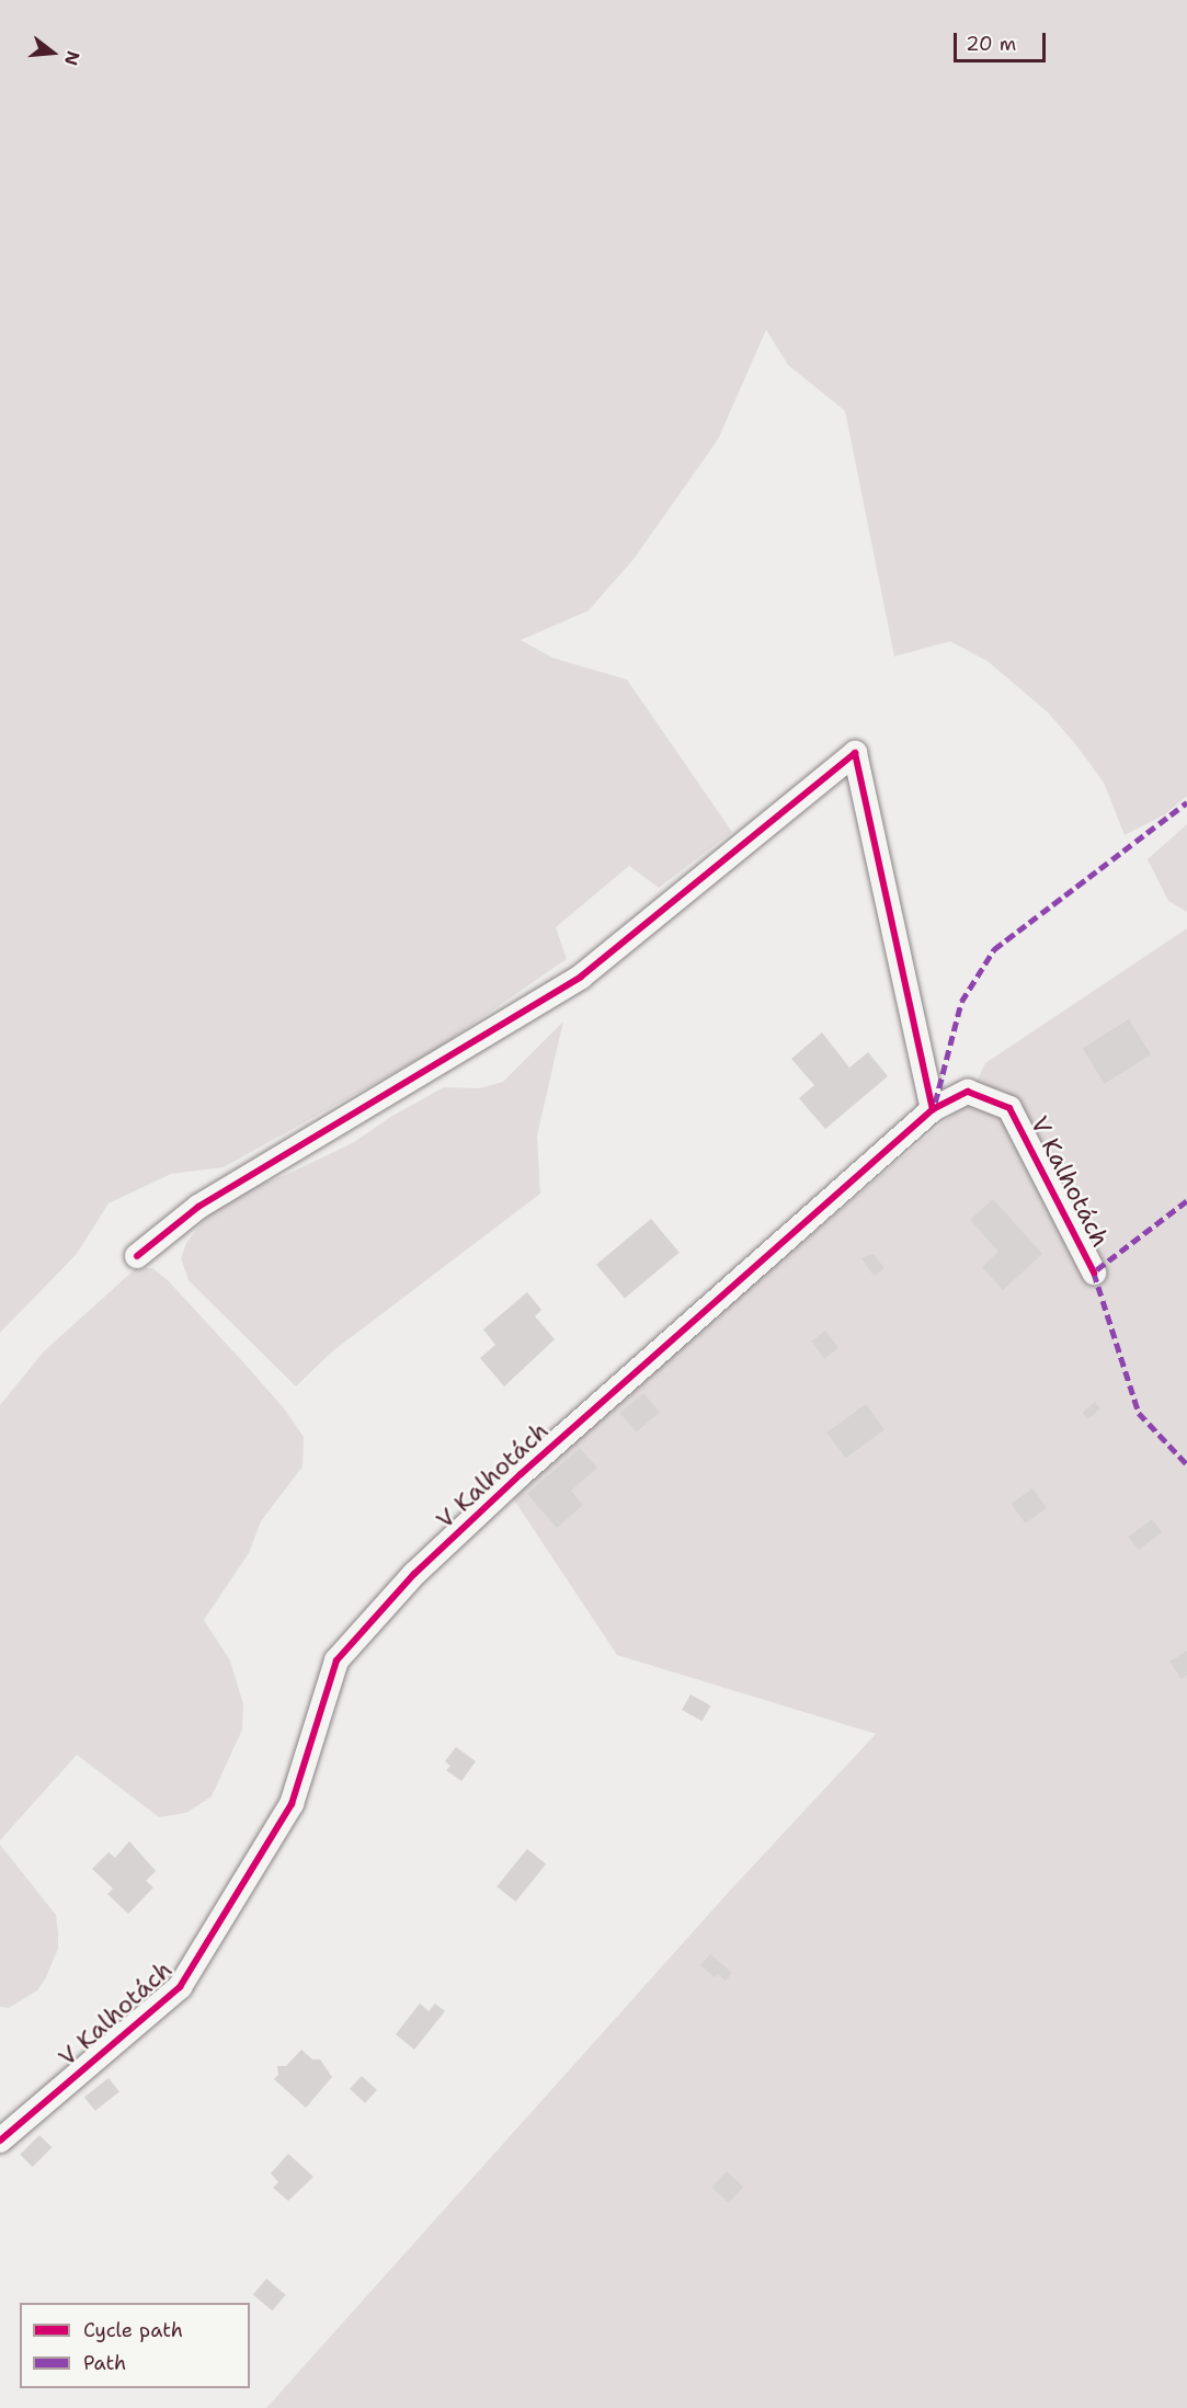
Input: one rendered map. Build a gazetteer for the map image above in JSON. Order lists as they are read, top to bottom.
{
  "streets": {
    "street": ["V Kalhotách"]
  },
  "legend": ["Cycle path", "Path"],
  "scale_bar": "20 m",
  "north": "right"
}
